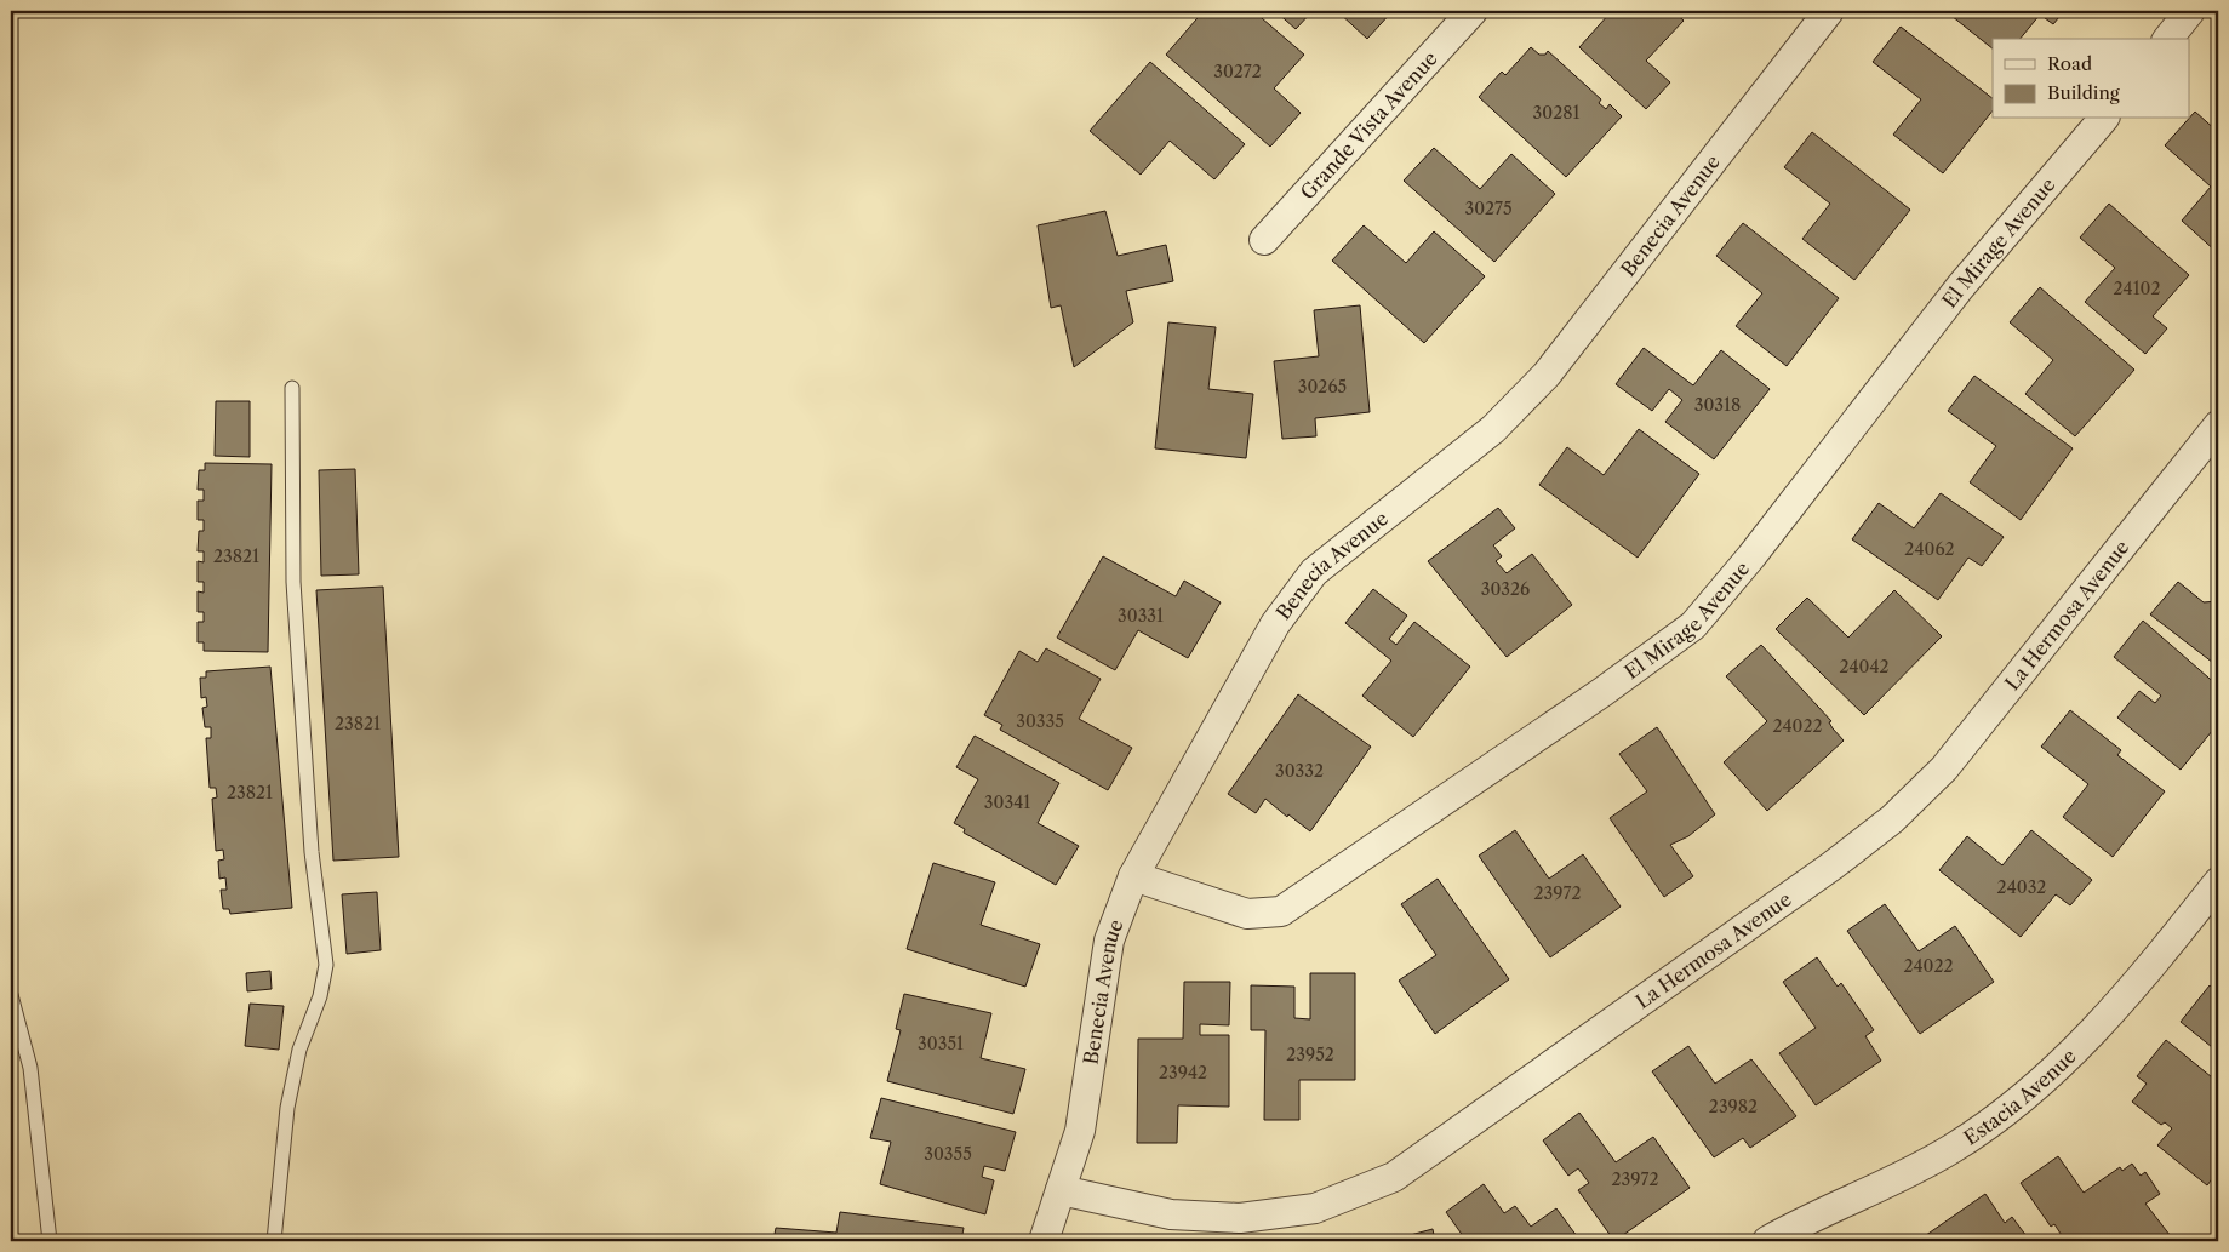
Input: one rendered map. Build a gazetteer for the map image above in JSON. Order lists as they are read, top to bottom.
{
  "streets": {
    "street": [
      "Grande Vista Avenue",
      "Benecia Avenue",
      "El Mirage Avenue",
      "La Hermosa Avenue",
      "Estacia Avenue"
    ]
  },
  "crossings": [
    ["Benecia Avenue", "El Mirage Avenue"],
    ["Benecia Avenue", "La Hermosa Avenue"]
  ],
  "house_numbers": [
    "30272",
    "30281",
    "30275",
    "24102",
    "30265",
    "30318",
    "24062",
    "23821",
    "30326",
    "30331",
    "24042",
    "30335",
    "23821",
    "24022",
    "30332",
    "23821",
    "30341",
    "24032",
    "23972",
    "24022",
    "30351",
    "23952",
    "23942",
    "23982",
    "30355",
    "23972"
  ],
  "legend": ["Road", "Building"]
}
